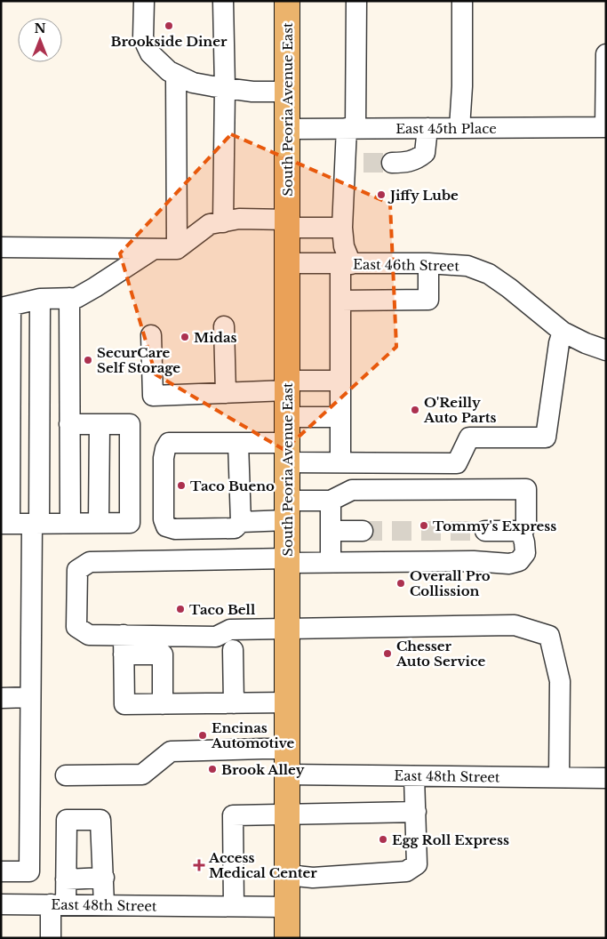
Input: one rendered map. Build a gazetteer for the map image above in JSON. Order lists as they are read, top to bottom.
{
  "streets": {
    "main road": ["South Peoria Avenue East"],
    "street": ["East 45th Place", "East 46th Street", "East 48th Street"]
  },
  "crossings": [
    ["South Peoria Avenue East", "East 45th Place"],
    ["South Peoria Avenue East", "East 46th Street"],
    ["South Peoria Avenue East", "East 48th Street"]
  ],
  "places": {
    "other": [
      "Brookside Diner",
      "Jiffy Lube",
      "Midas",
      "SecurCare Self Storage",
      "O'Reilly Auto Parts",
      "Taco Bueno",
      "Tommy's Express",
      "Overall Pro Collission",
      "Taco Bell",
      "Chesser Auto Service",
      "Encinas Automotive",
      "Brook Alley",
      "Egg Roll Express"
    ],
    "health": ["Access Medical Center"]
  },
  "north": "top"
}
